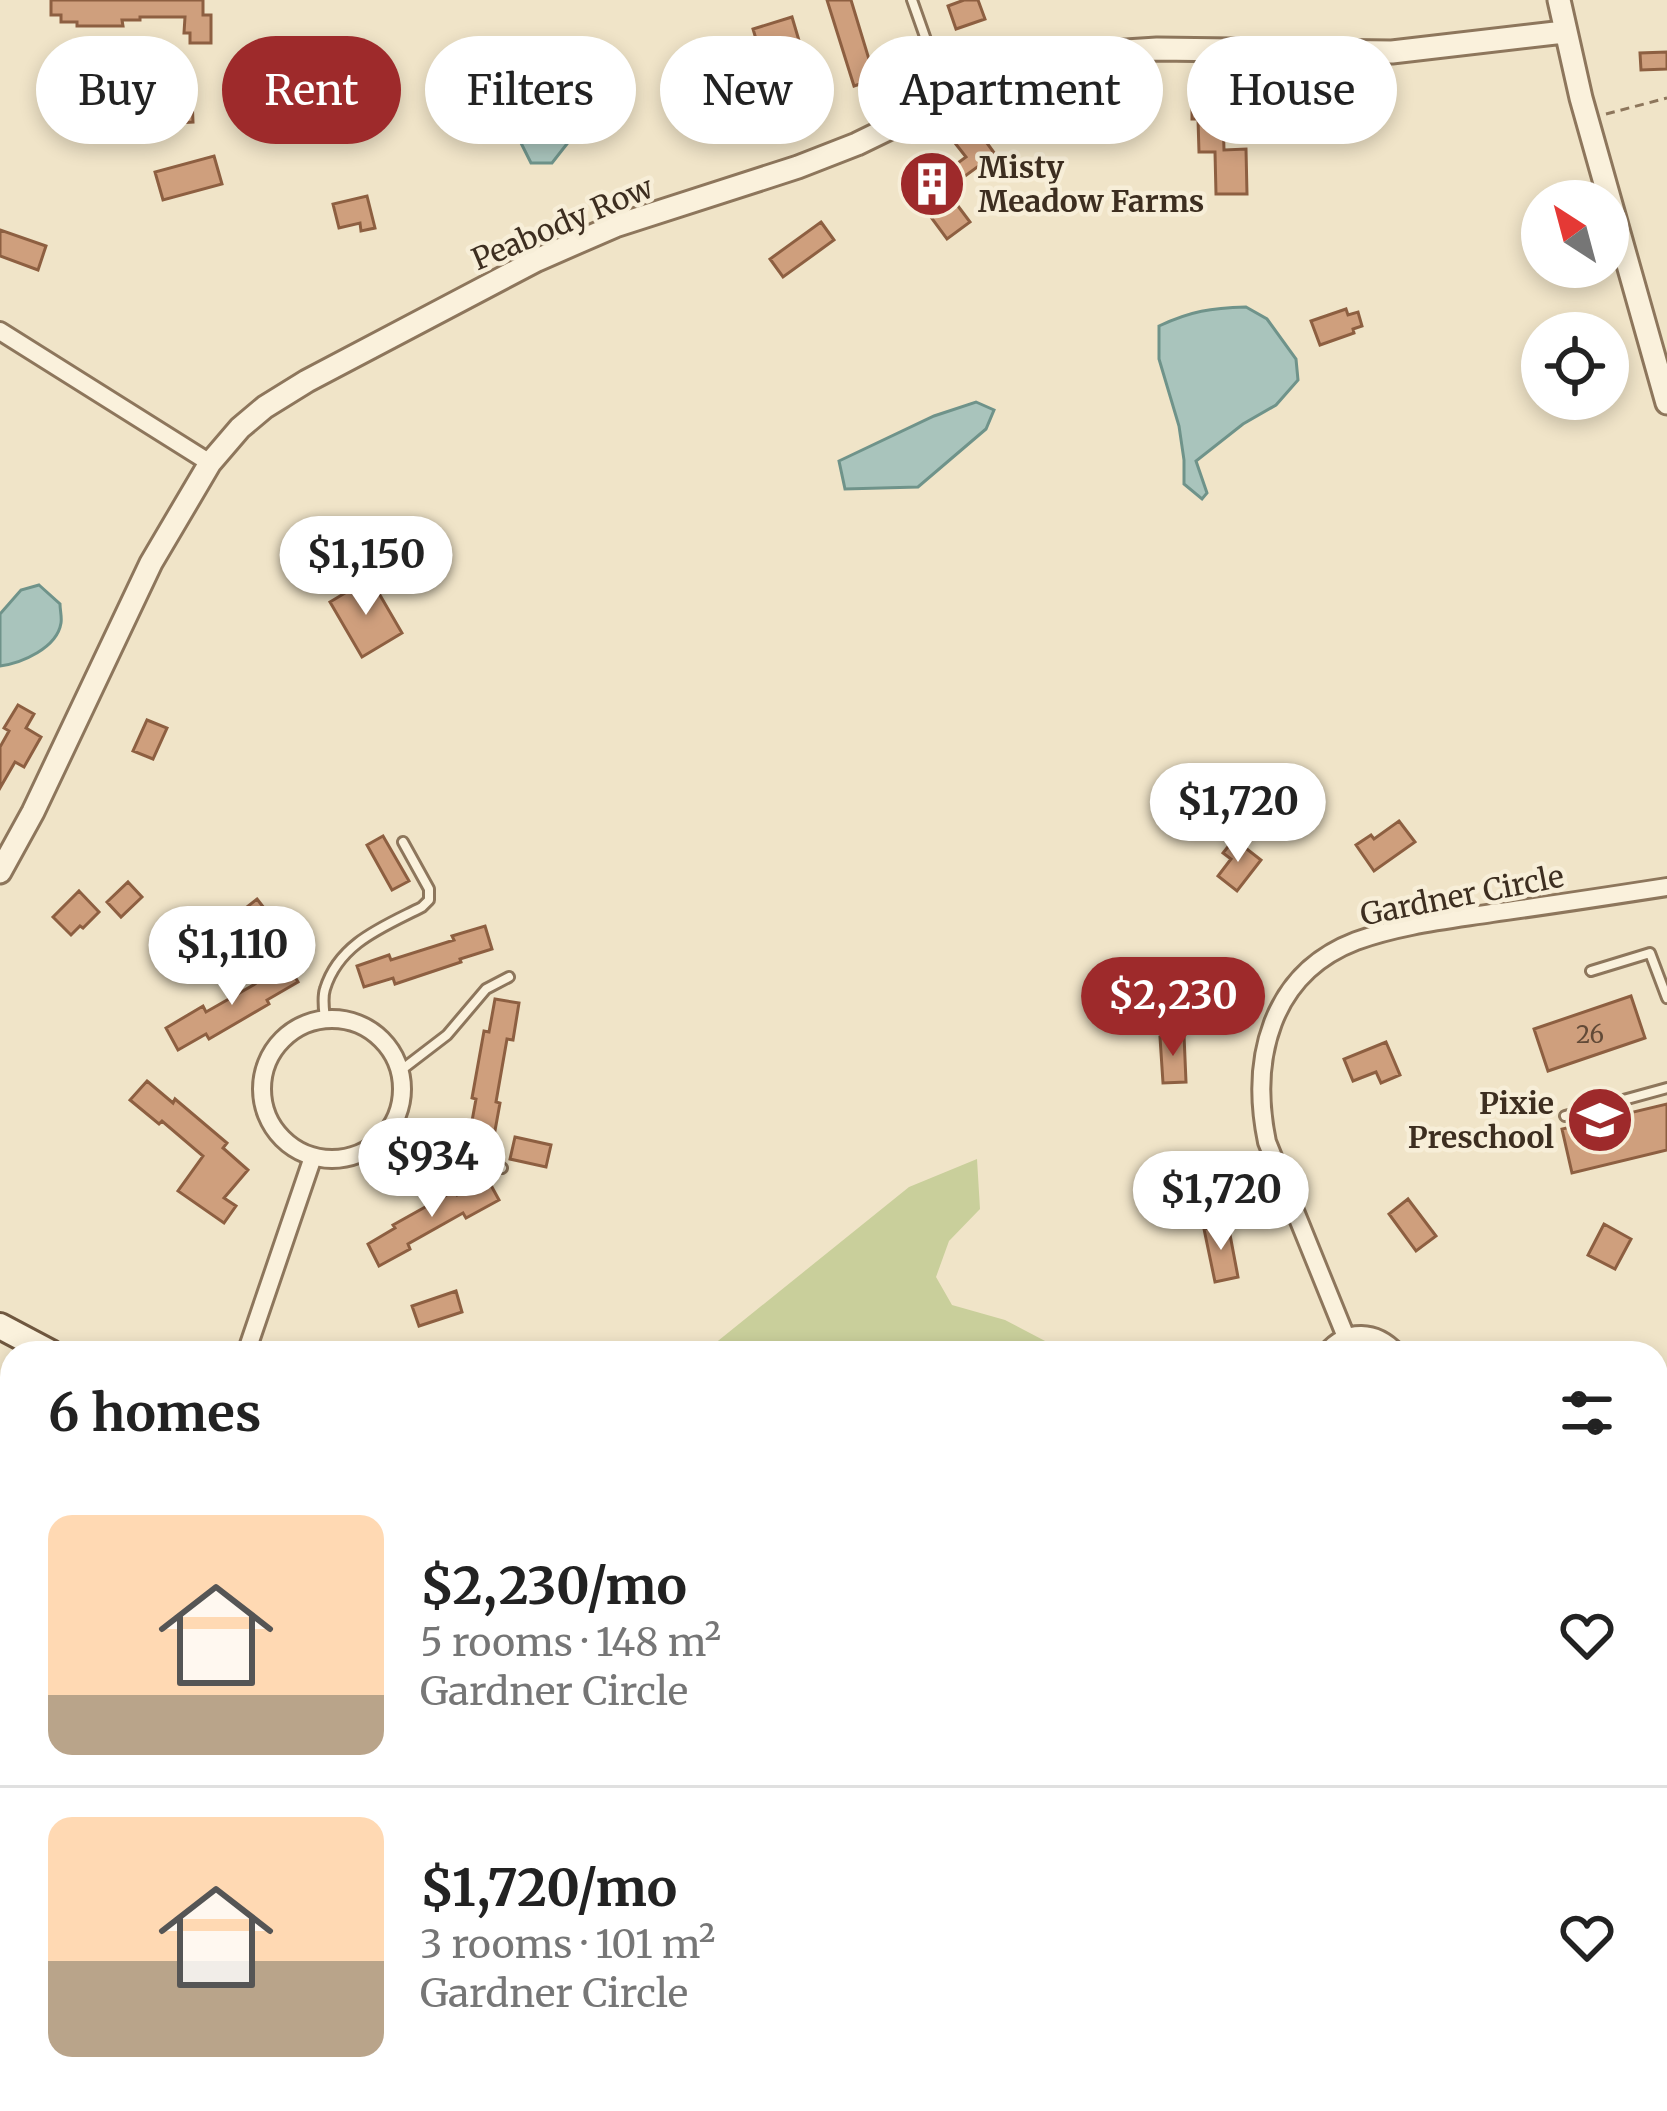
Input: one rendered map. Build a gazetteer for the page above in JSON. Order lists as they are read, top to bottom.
{
  "streets": {
    "street": ["Peabody Row", "Gardner Circle"]
  },
  "places": {
    "building": ["Misty Meadow Farms"],
    "school or university": ["Pixie Preschool"]
  },
  "house_numbers": ["26"],
  "north": "top left",
  "page": {
    "chip": [
      "Buy",
      "Rent",
      "Filters",
      "New",
      "Apartment",
      "House"
    ],
    "price": [
      "$1,150",
      "$1,720",
      "$1,110",
      "$2,230",
      "$934",
      "$1,720"
    ],
    "heading": "6 homes",
    "list": [
      {
        "name": "$2,230/mo",
        "note": "5 rooms · 148 m² · Gardner Circle"
      },
      {
        "name": "$1,720/mo",
        "note": "3 rooms · 101 m² · Gardner Circle"
      }
    ]
  }
}
